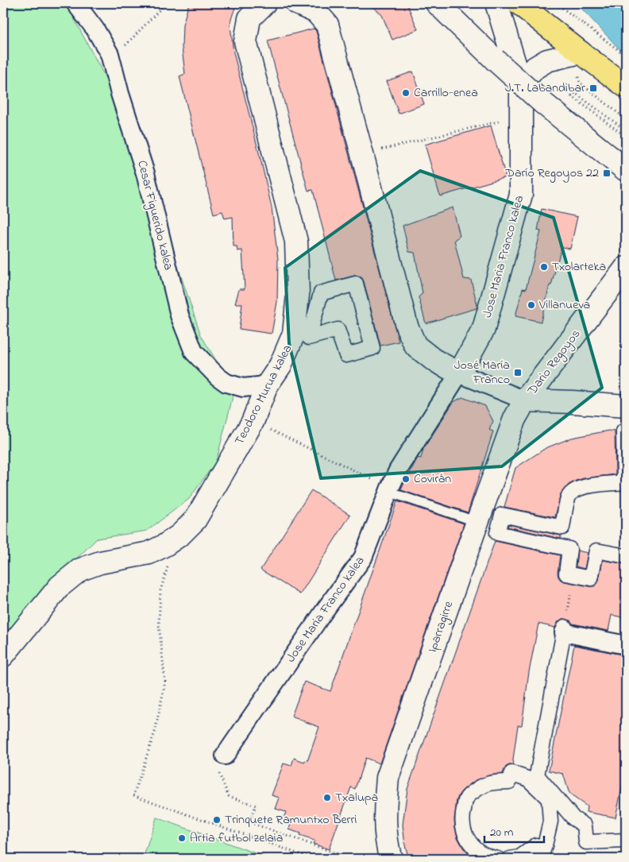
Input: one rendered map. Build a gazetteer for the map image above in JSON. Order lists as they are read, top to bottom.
{
  "streets": {
    "street": [
      "Cesar Figuerido kalea",
      "Jose Maria Franco kalea",
      "Dario Regoyos",
      "Teodoro Murua kalea",
      "Iparragirre"
    ]
  },
  "crossings": [
    ["Cesar Figuerido kalea", "Teodoro Murua kalea"],
    ["Dario Regoyos", "Iparragirre"]
  ],
  "places": {
    "transit": ["J.T. Labandibar", "Darío Regoyos 22", "José María Franco"],
    "other": [
      "Carrillo-enea",
      "Txolarteka",
      "Villanueva",
      "Covirán",
      "Txalupa",
      "Trinquete Ramuntxo Berri",
      "Artia futbol zelaia"
    ]
  },
  "scale_bar": "20 m"
}
